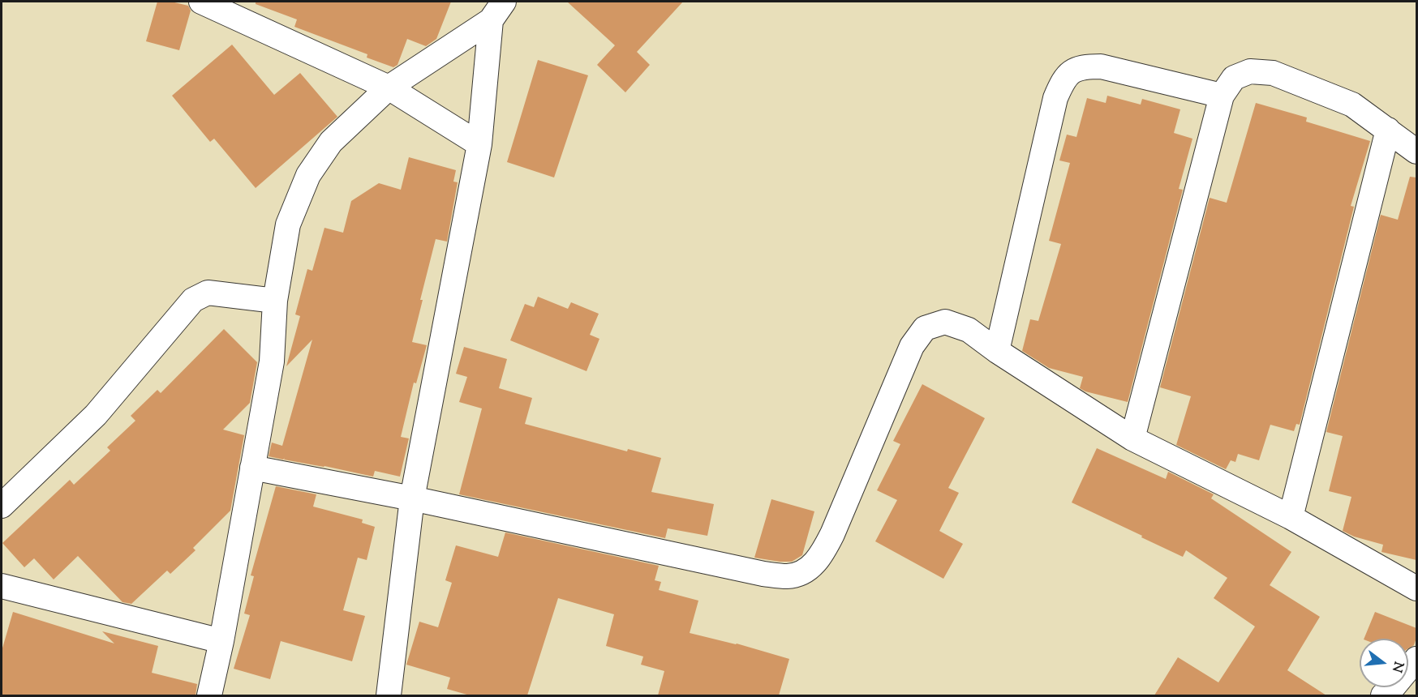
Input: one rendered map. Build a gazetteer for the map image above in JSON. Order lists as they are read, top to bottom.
{
  "north": "right"
}
